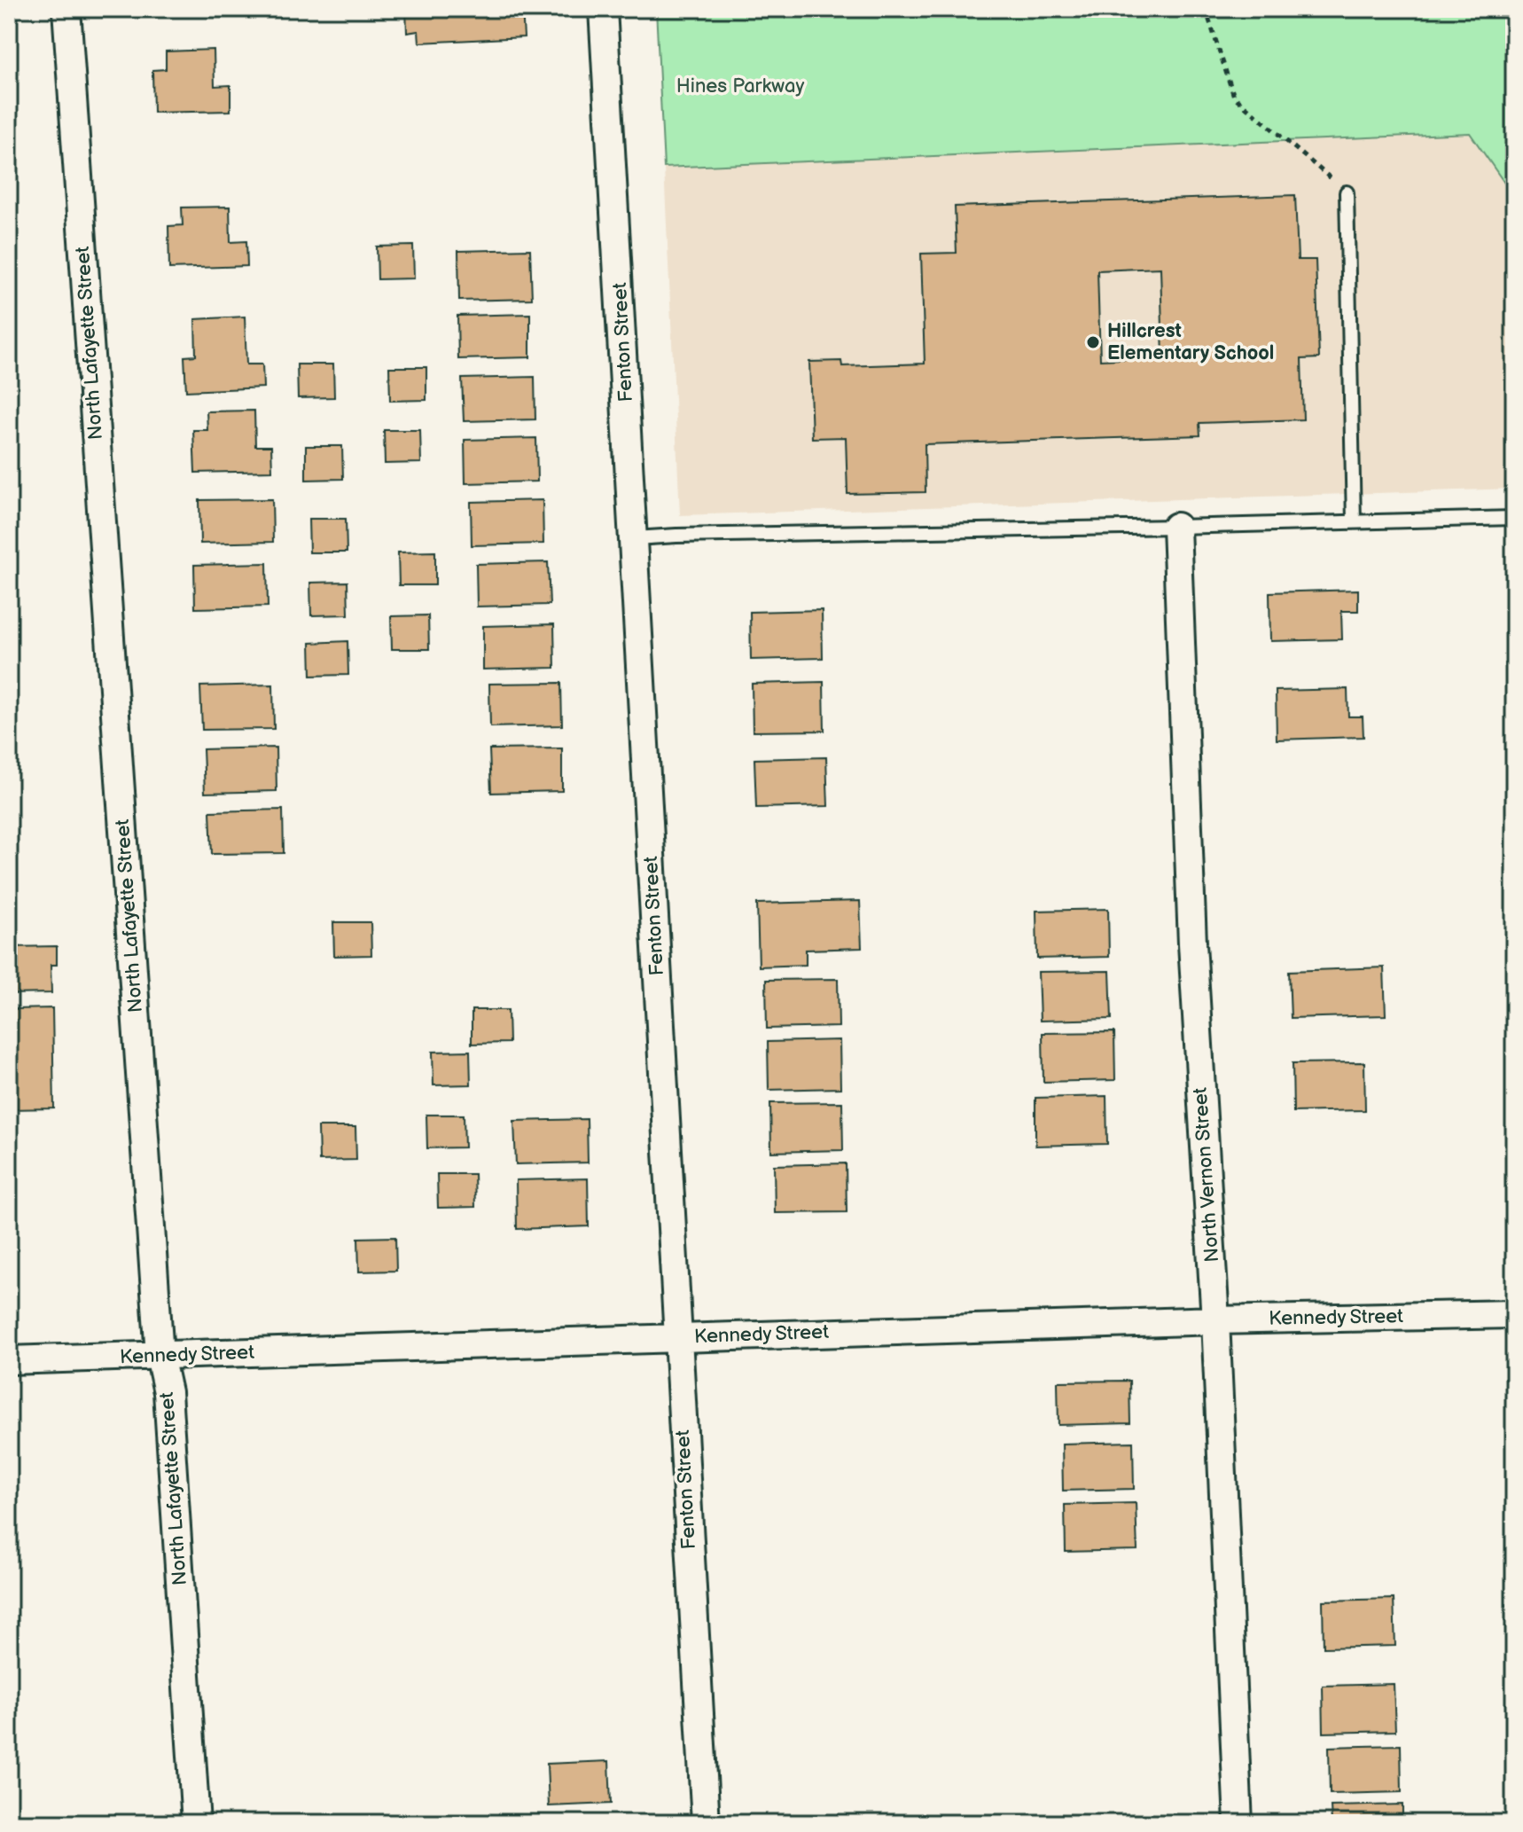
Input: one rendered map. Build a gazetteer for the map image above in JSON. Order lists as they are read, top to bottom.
{
  "streets": {
    "street": [
      "Fenton Street",
      "North Lafayette Street",
      "North Vernon Street",
      "Kennedy Street"
    ]
  },
  "crossings": [
    ["Fenton Street", "Kennedy Street"],
    ["North Lafayette Street", "Kennedy Street"],
    ["North Vernon Street", "Kennedy Street"]
  ],
  "parks": ["Hines Parkway"],
  "places": ["Hillcrest Elementary School"]
}
